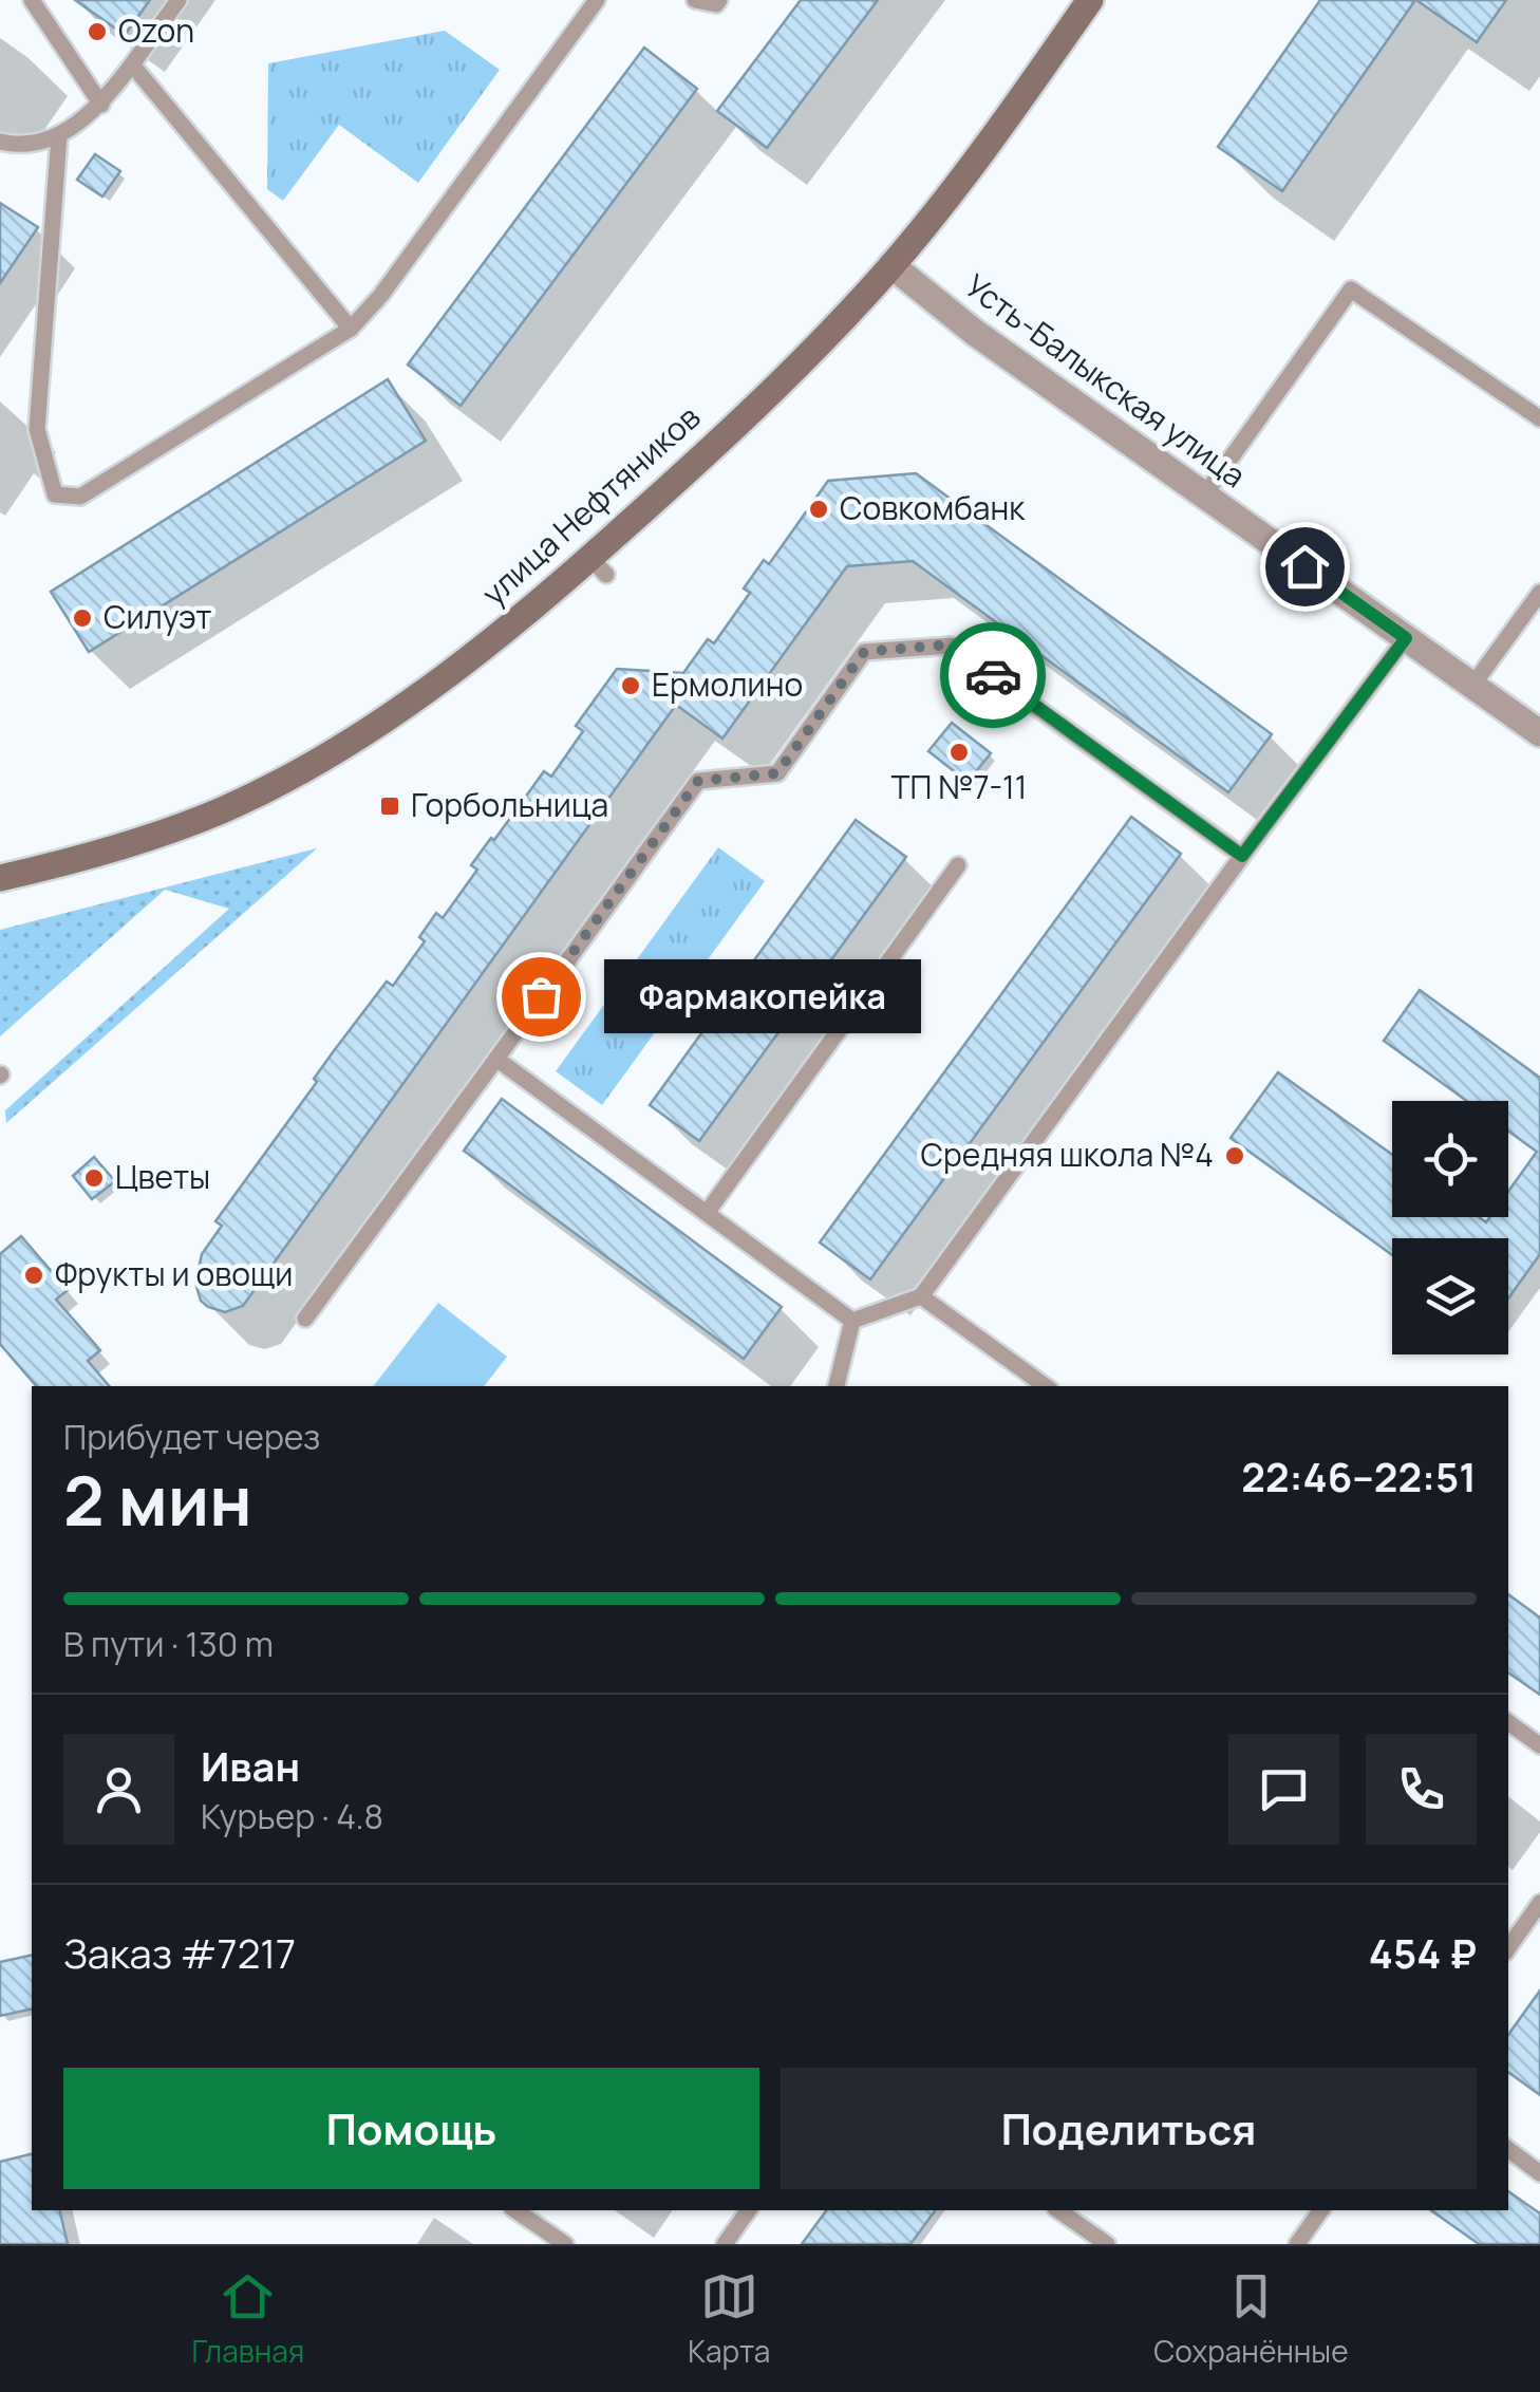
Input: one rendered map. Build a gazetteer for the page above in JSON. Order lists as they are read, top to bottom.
{
  "streets": {
    "main road": ["улица Нефтяников"],
    "street": ["Усть-Балыкская улица"]
  },
  "crossings": [
    ["Усть-Балыкская улица", "улица Нефтяников"]
  ],
  "places": {
    "other": [
      "Ozon",
      "Совкомбанк",
      "Силуэт",
      "Ермолино",
      "ТП №7-11",
      "Фармакопейка",
      "Средняя школа №4",
      "Цветы",
      "Фрукты и овощи"
    ],
    "transit": ["Горбольница"]
  },
  "page": {
    "bubble": "Фармакопейка",
    "heading": ["2 мин", "Прибудет через", "22:46–22:51"],
    "panel": [
      "Иван",
      "Курьер · 4.8",
      "Заказ #7217",
      "454 ₽"
    ],
    "bar": "В пути · 130 m",
    "buttons": ["Помощь", "Поделиться"],
    "tabs": ["Главная", "Карта", "Сохранённые"]
  }
}
